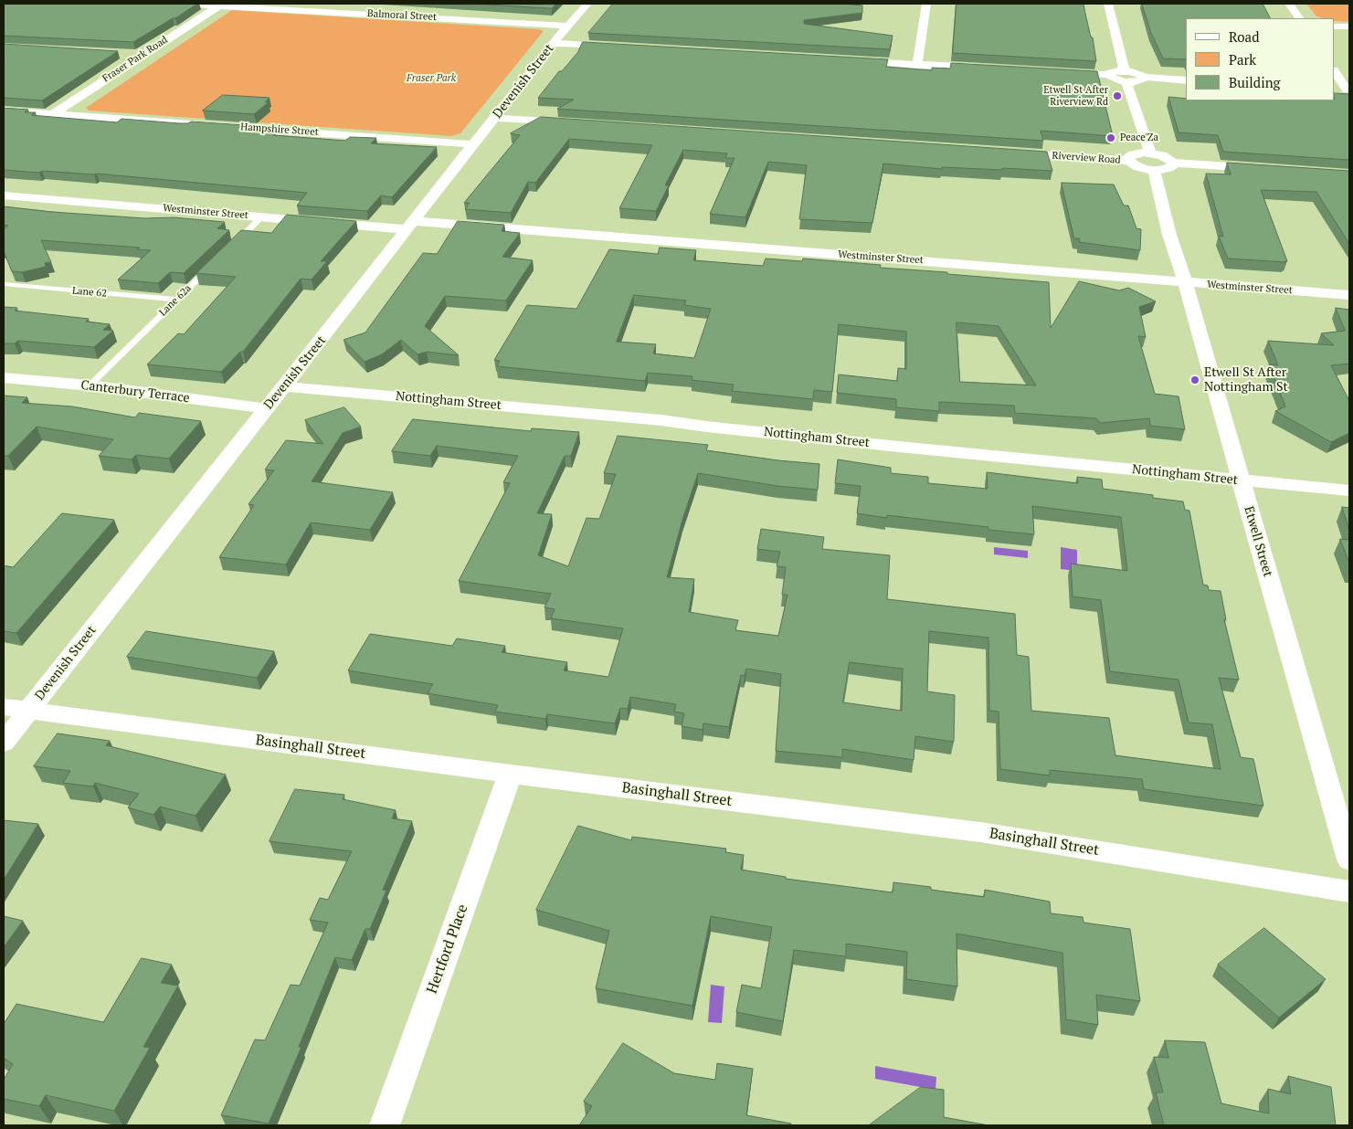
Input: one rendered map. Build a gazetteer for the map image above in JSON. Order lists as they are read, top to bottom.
{
  "streets": {
    "street": [
      "Balmoral Street",
      "Fraser Park Road",
      "Devenish Street",
      "Hampshire Street",
      "Riverview Road",
      "Westminster Street",
      "Canterbury Terrace",
      "Nottingham Street",
      "Etwell Street",
      "Basinghall Street",
      "Hertford Place"
    ],
    "lane": ["Lane 62", "Lane 62a"]
  },
  "crossings": [
    ["Balmoral Street", "Fraser Park Road"],
    ["Balmoral Street", "Devenish Street"],
    ["Fraser Park Road", "Hampshire Street"],
    ["Devenish Street", "Hampshire Street"],
    ["Devenish Street", "Westminster Street"],
    ["Devenish Street", "Canterbury Terrace"],
    ["Devenish Street", "Nottingham Street"],
    ["Devenish Street", "Basinghall Street"],
    ["Riverview Road", "Etwell Street"],
    ["Westminster Street", "Etwell Street"],
    ["Lane 62", "Lane 62a"],
    ["Lane 62a", "Canterbury Terrace"],
    ["Nottingham Street", "Etwell Street"],
    ["Basinghall Street", "Hertford Place"]
  ],
  "parks": ["Fraser Park"],
  "places": ["Etwell St After Riverview Rd", "Peace'Za", "Etwell St After Nottingham St"],
  "legend": ["Road", "Park", "Building"]
}
